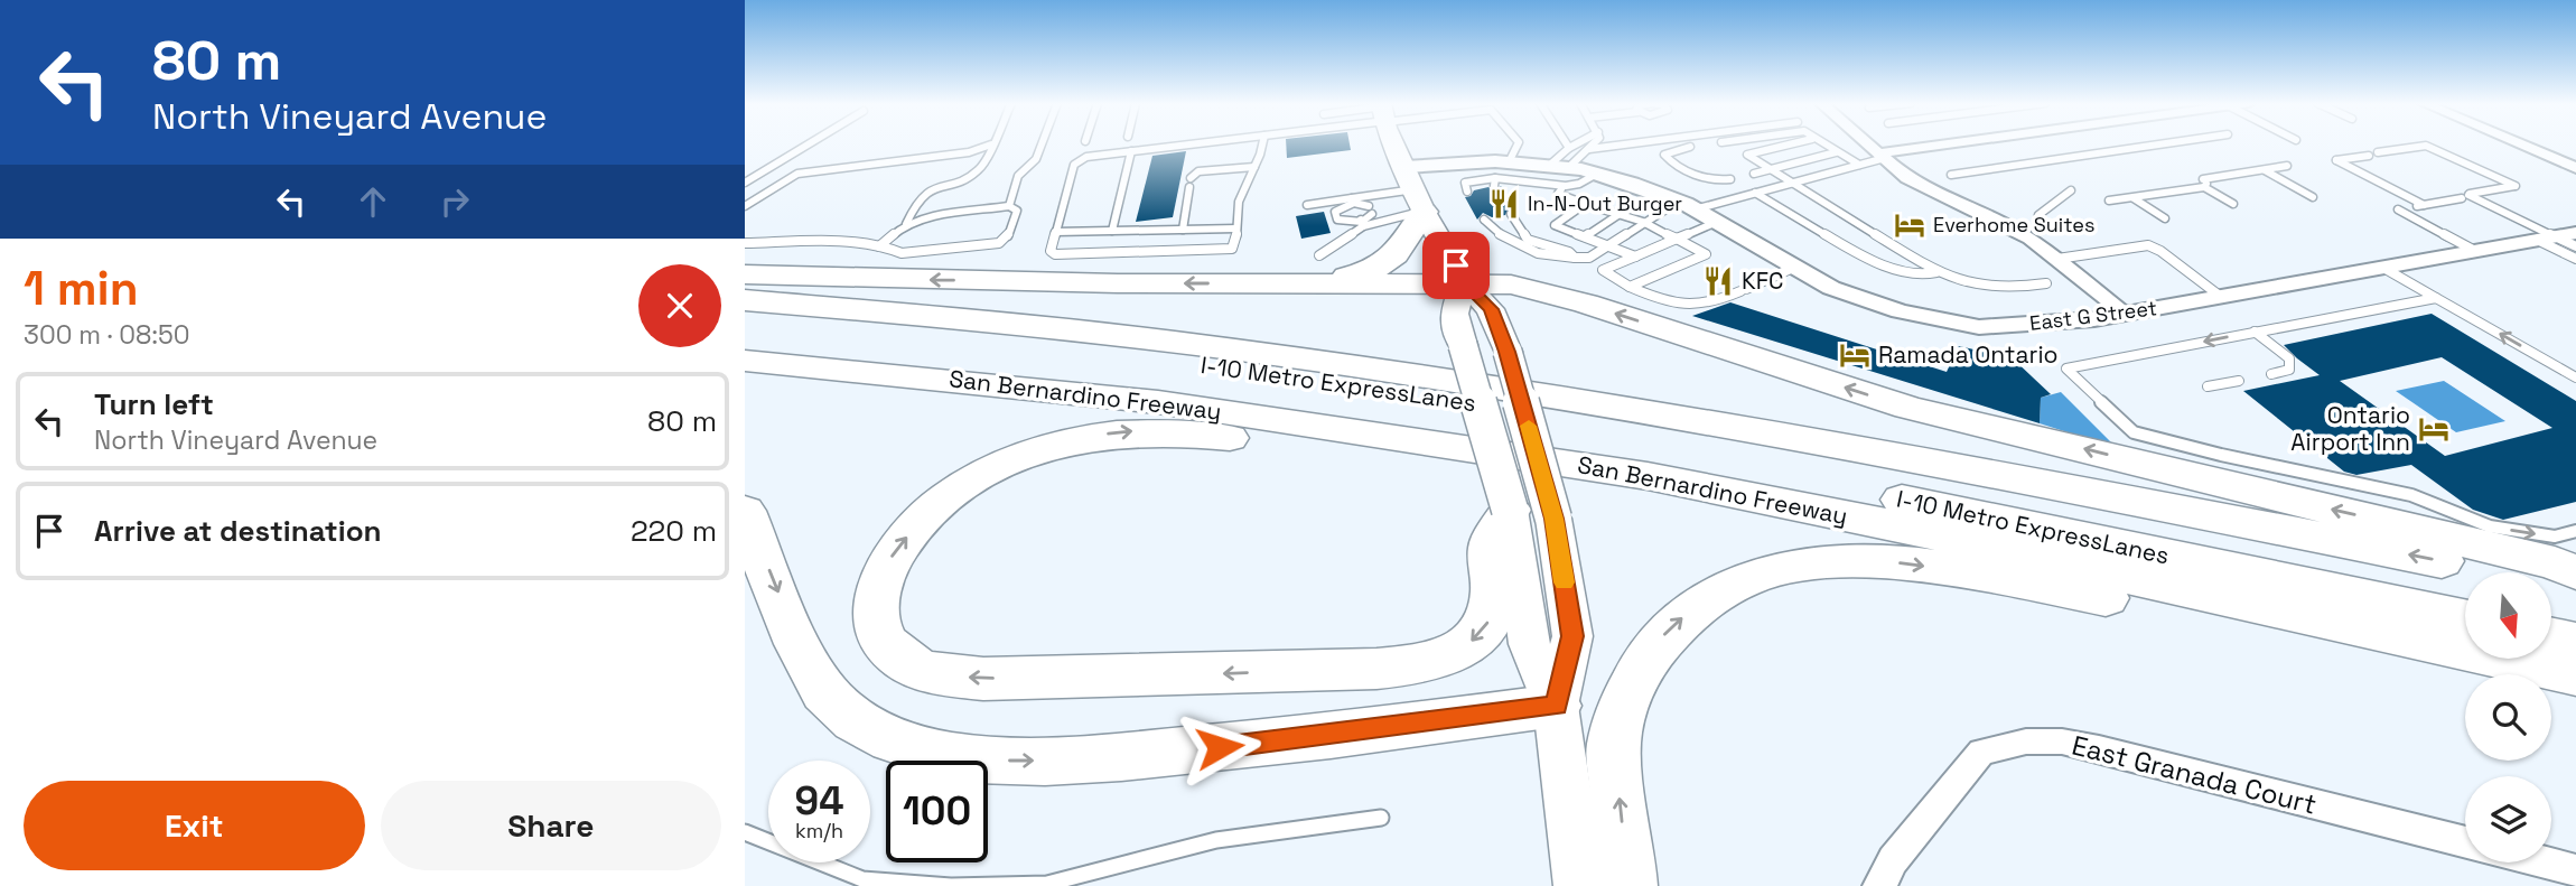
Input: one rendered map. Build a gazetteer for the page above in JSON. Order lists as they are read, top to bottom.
{
  "streets": {
    "highway": ["I-10 Metro ExpressLanes", "San Bernardino Freeway"],
    "street": ["East G Street", "East Granada Court"]
  },
  "places": {
    "restaurant": ["In-N-Out Burger", "KFC"],
    "hotel": ["Everhome Suites", "Ramada Ontario", "Ontario Airport Inn"]
  },
  "north": "bottom",
  "page": {
    "turn": ["80 m", "North Vineyard Avenue"],
    "heading": ["1 min", "300 m · 08:50"],
    "list": [
      {
        "name": "Turn left",
        "note": "North Vineyard Avenue",
        "value": "80 m"
      },
      {
        "name": "Arrive at destination",
        "value": "220 m"
      }
    ],
    "speed": "94 km/h",
    "limit": "100",
    "buttons": ["Exit", "Share"]
  }
}
